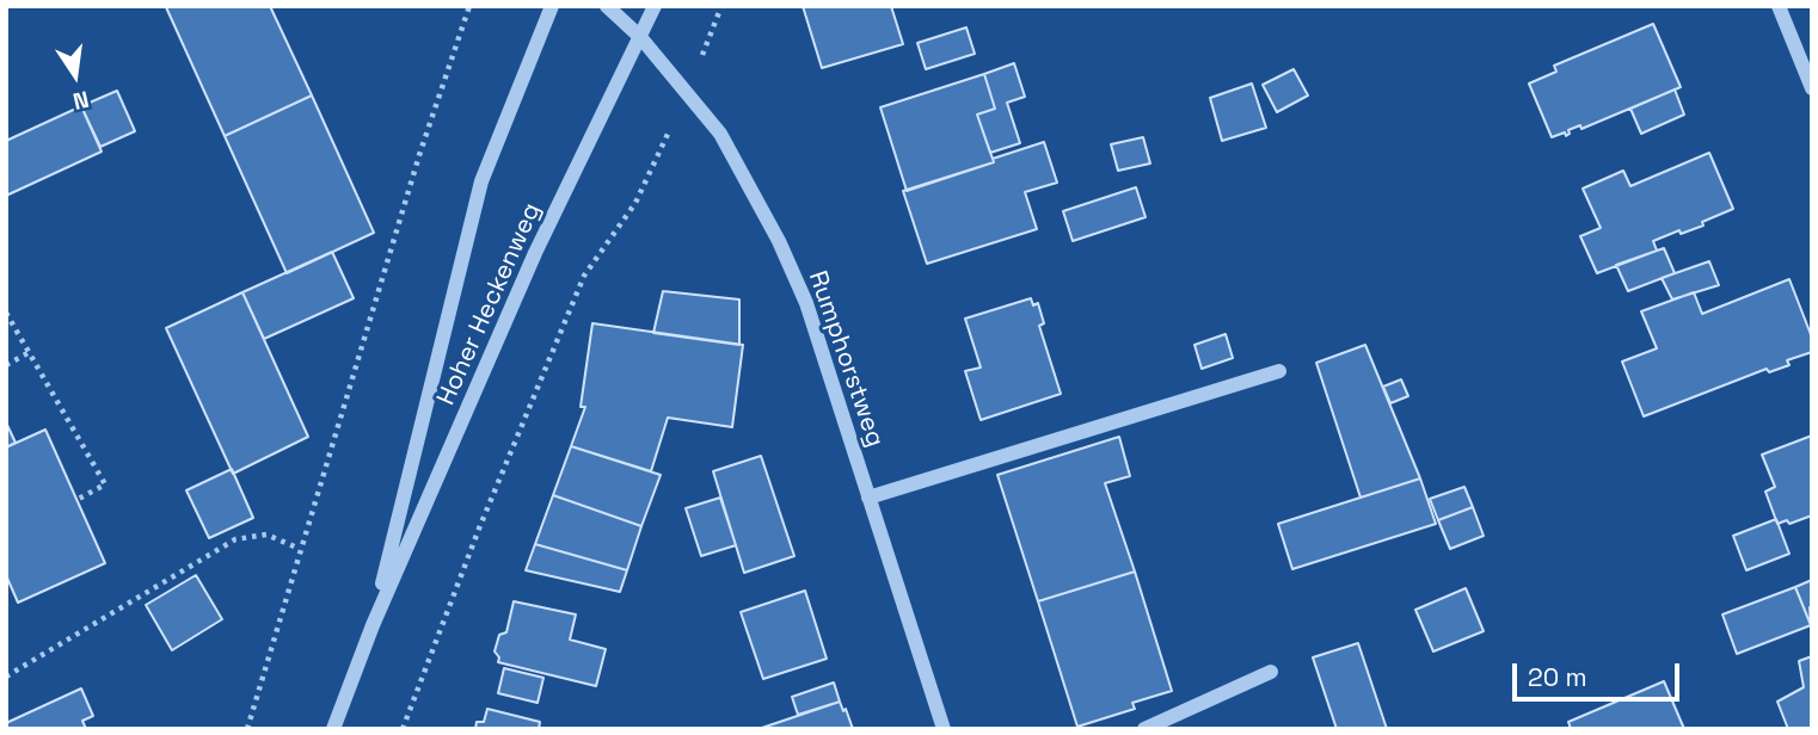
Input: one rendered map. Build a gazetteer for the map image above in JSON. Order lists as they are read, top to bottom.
{
  "streets": {
    "street": ["Hoher Heckenweg", "Rumphorstweg"]
  },
  "crossings": [
    ["Hoher Heckenweg", "Rumphorstweg"]
  ],
  "scale_bar": "20 m",
  "north": "bottom"
}
